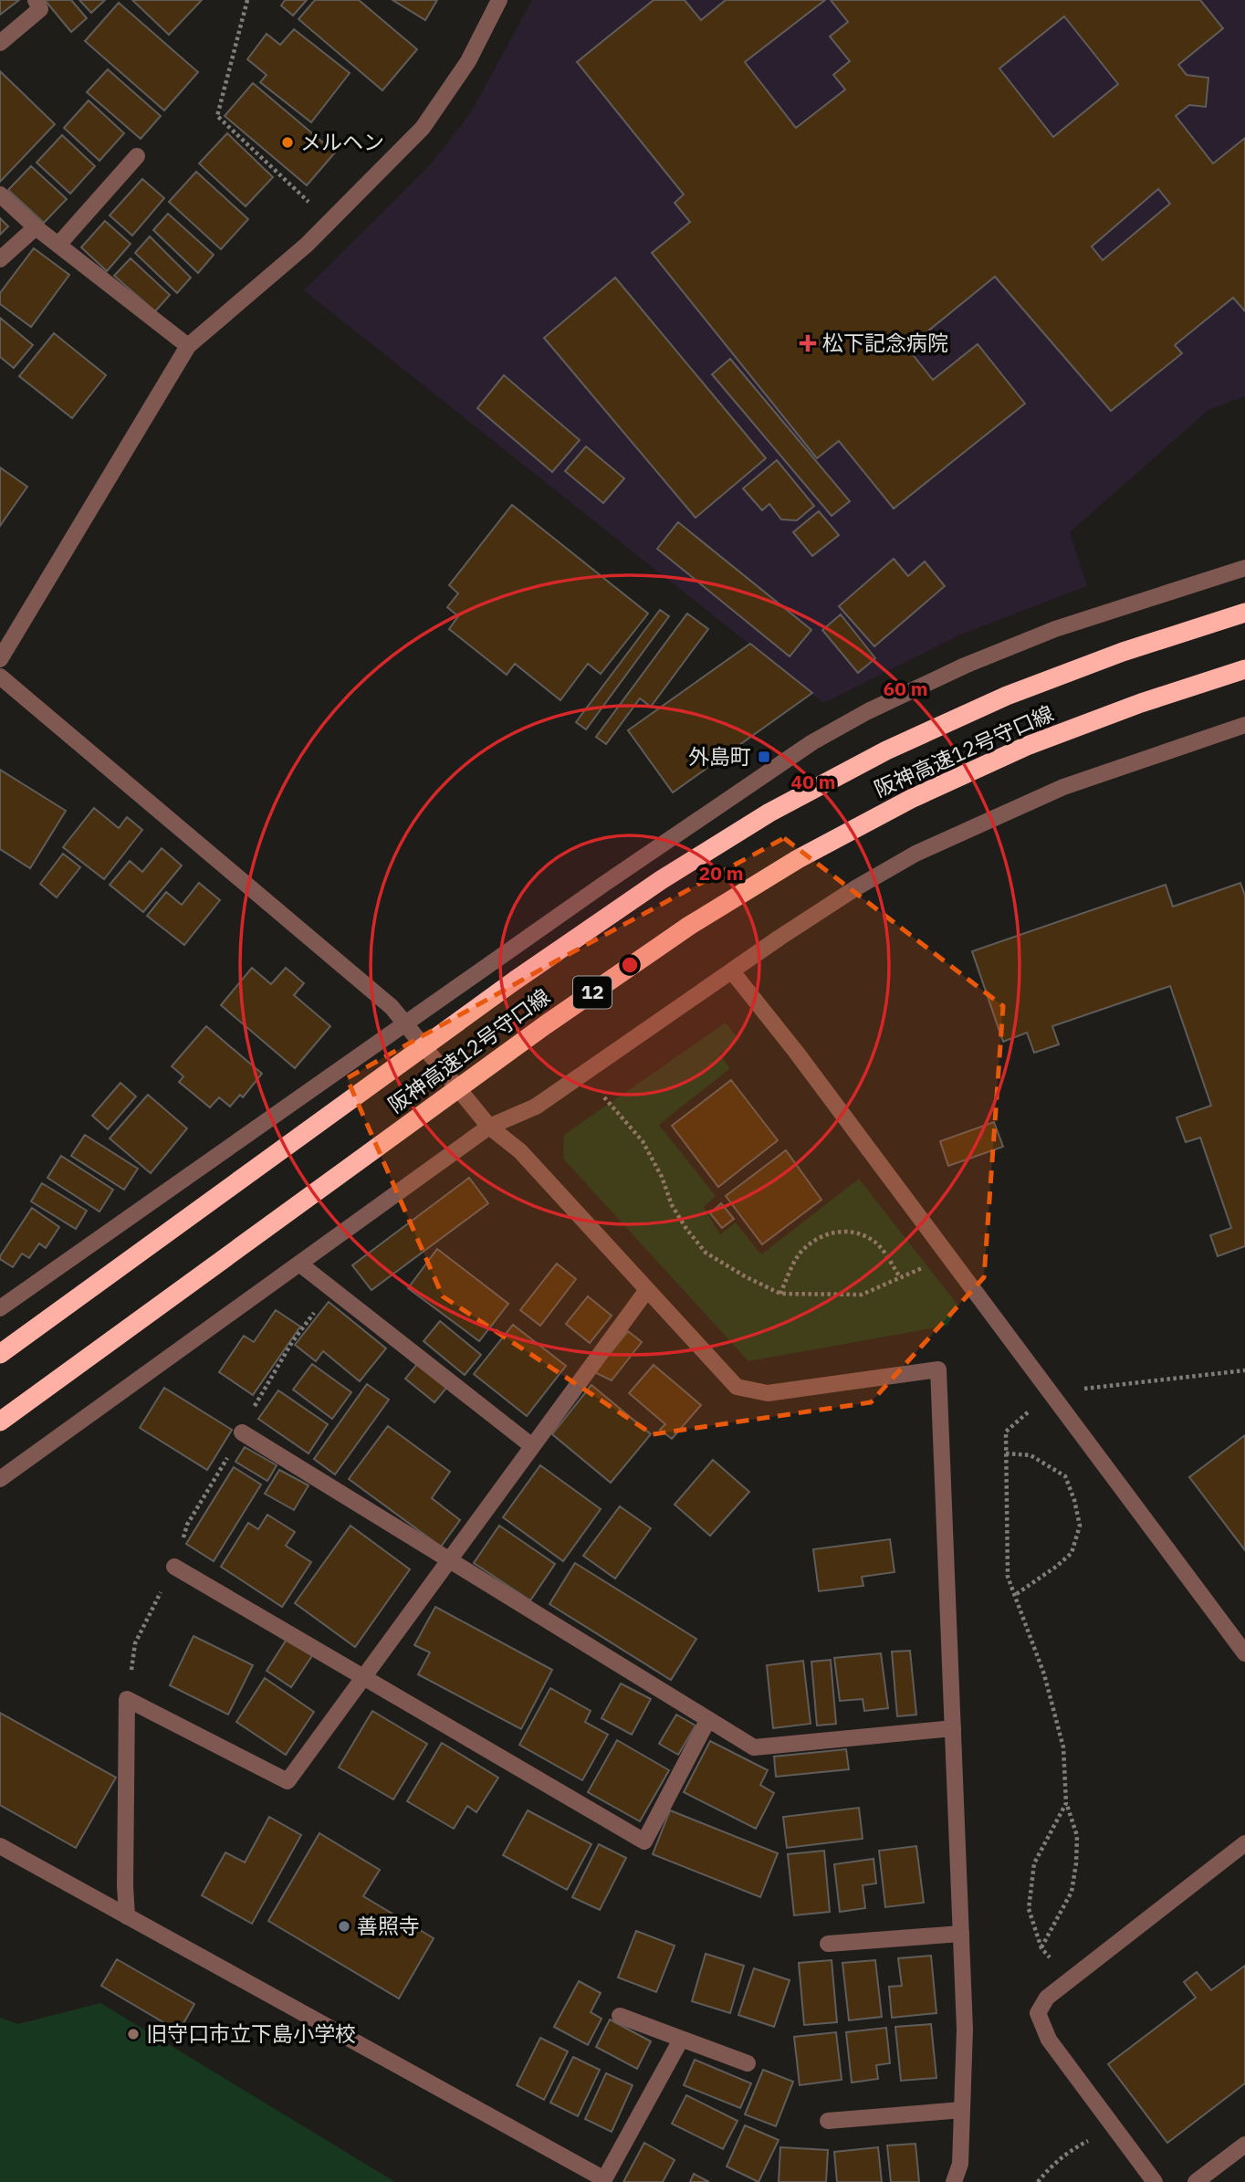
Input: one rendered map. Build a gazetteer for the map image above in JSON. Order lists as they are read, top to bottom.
{
  "streets": {
    "highway": ["阪神高速12号守口線", "12"]
  },
  "places": {
    "other": ["メルヘン", "善照寺", "旧守口市立下島小学校"],
    "health": ["松下記念病院"],
    "transit": ["外島町"]
  },
  "rings": ["60 m", "40 m", "20 m"]
}
